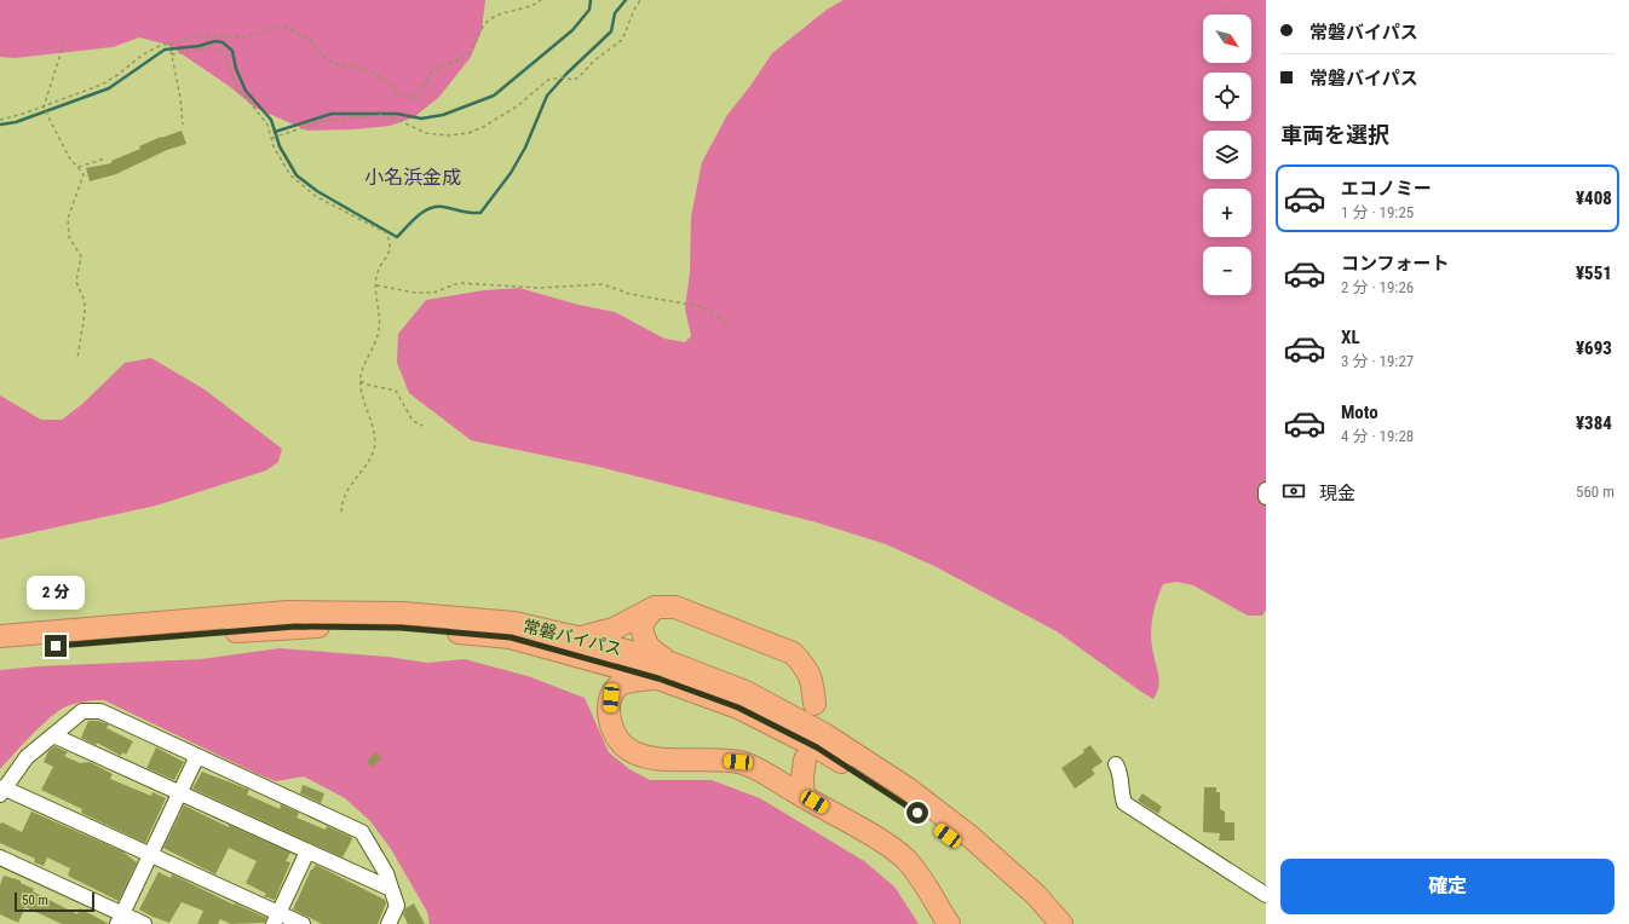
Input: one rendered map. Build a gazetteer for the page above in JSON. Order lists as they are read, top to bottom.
{
  "streets": {
    "highway": ["常磐バイパス"]
  },
  "districts": ["小名浜金成"],
  "scale_bar": "50 m",
  "north": "bottom right",
  "page": {
    "banner": ["常磐バイパス", "常磐バイパス"],
    "map_buttons": ["+", "−"],
    "heading": "車両を選択",
    "list": [
      {
        "name": "エコノミー",
        "note": "1 分 · 19:25",
        "value": "¥408"
      },
      {
        "name": "コンフォート",
        "note": "2 分 · 19:26",
        "value": "¥551"
      },
      {
        "name": "XL",
        "note": "3 分 · 19:27",
        "value": "¥693"
      },
      {
        "name": "Moto",
        "note": "4 分 · 19:28",
        "value": "¥384"
      }
    ],
    "pay": ["現金", "560 m"],
    "bubble": "2 分",
    "buttons": "確定",
    "scale": "50 m"
  }
}
